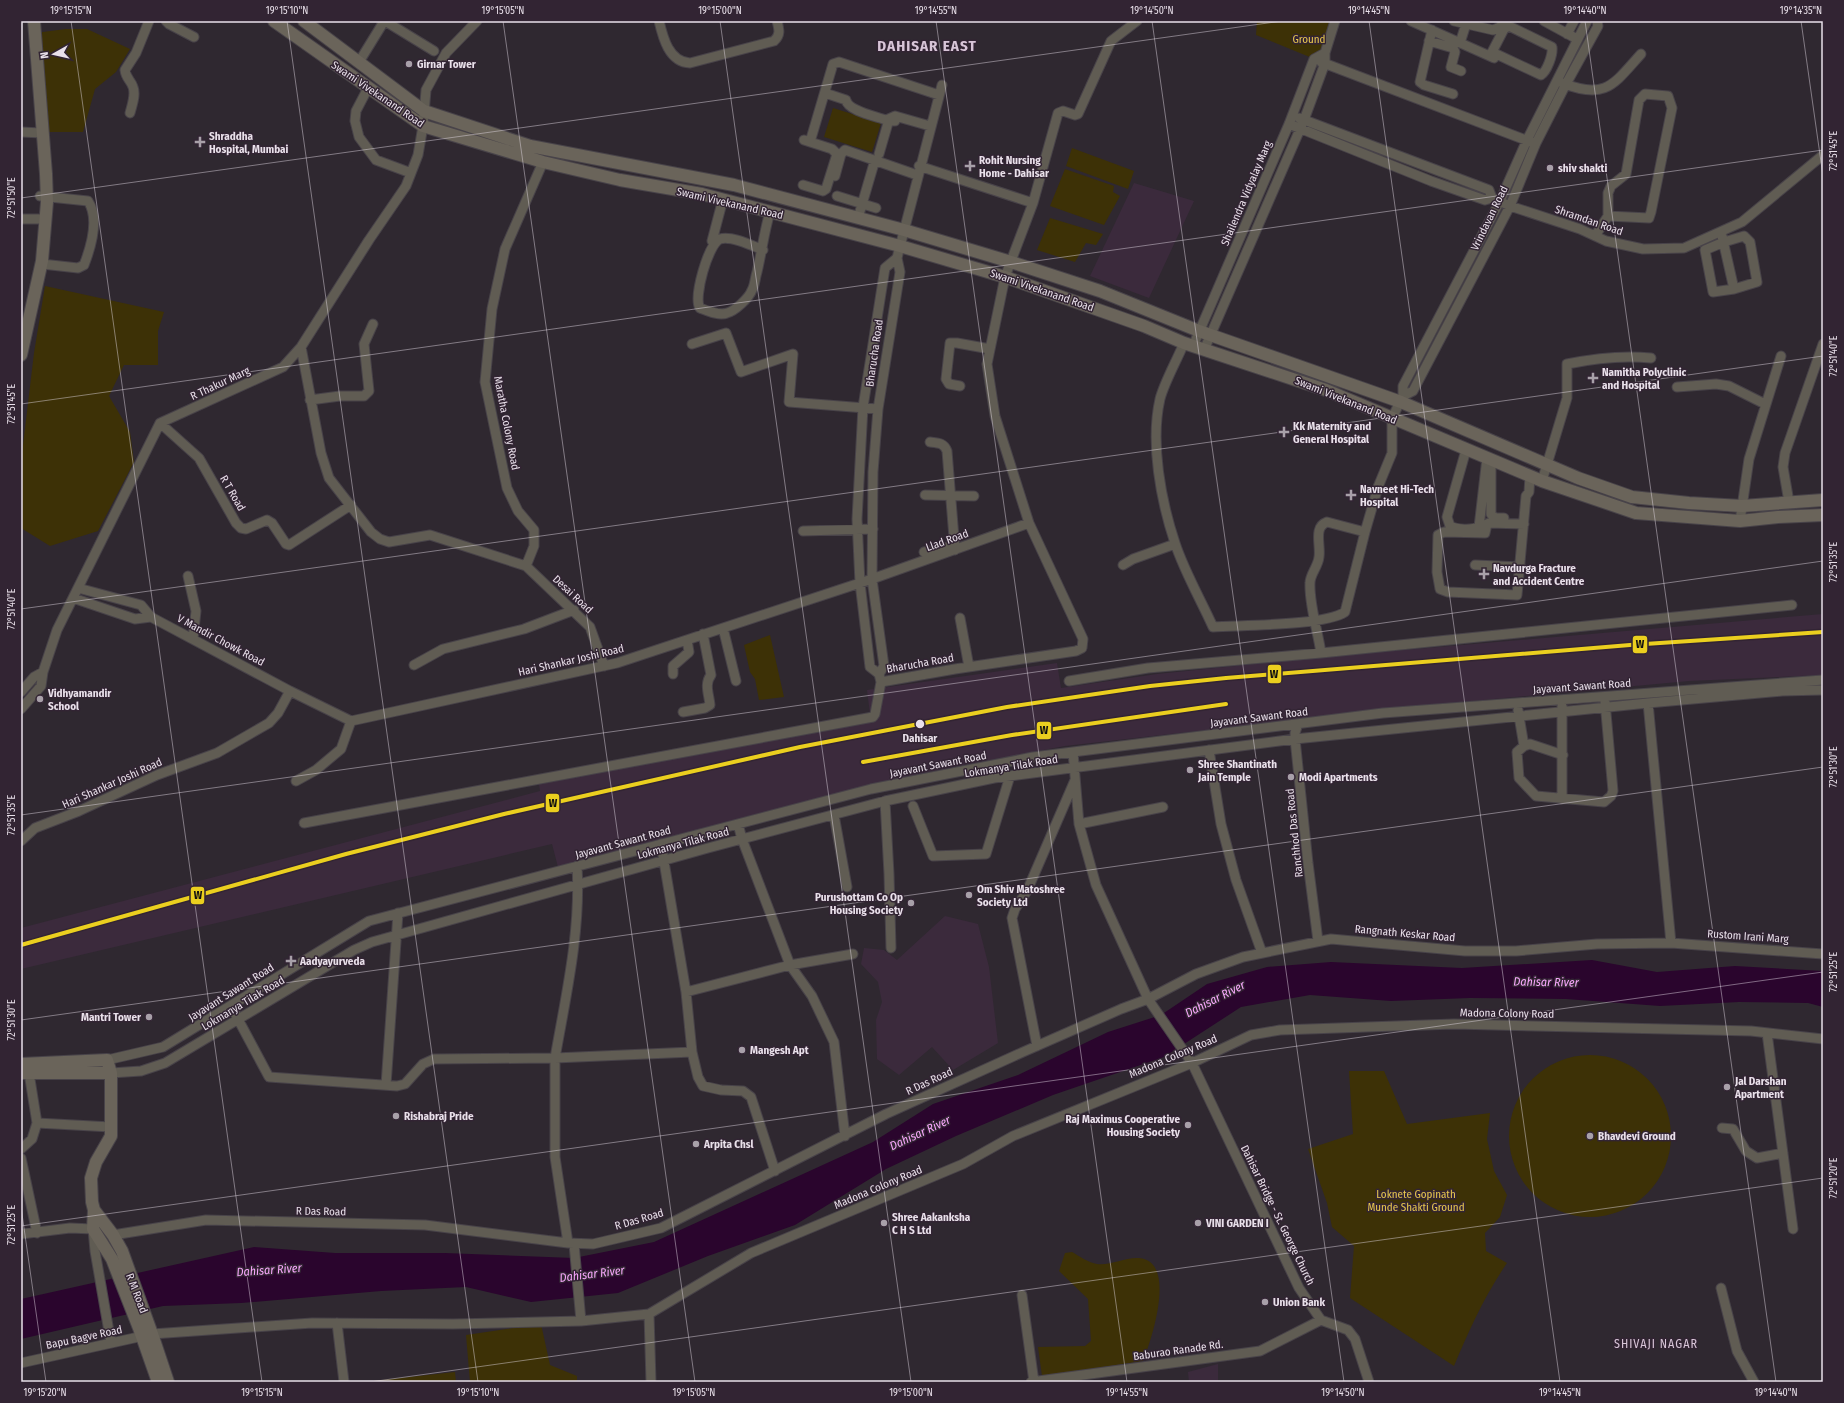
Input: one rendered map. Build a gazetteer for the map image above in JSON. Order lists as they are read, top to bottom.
{
  "streets": {
    "main road": ["Swami Vivekanand Road", "R M Road"],
    "street": [
      "Shailendra Vidyalay Marg",
      "Vrindavan Road",
      "Shramdan Road",
      "Bharucha Road",
      "R Thakur Marg",
      "Maratha Colony Road",
      "R T Road",
      "Llad Road",
      "Desai Road",
      "V Mandir Chowk Road",
      "Hari Shankar Joshi Road",
      "Jayavant Sawant Road",
      "Lokmanya Tilak Road",
      "Ranchhod Das Road",
      "Rangnath Keskar Road",
      "Rustom Irani Marg",
      "Madona Colony Road",
      "R Das Road",
      "Dahisar Bridge - St. George Church",
      "Bapu Bagve Road",
      "Baburao Ranade Rd."
    ]
  },
  "crossings": [
    ["Swami Vivekanand Road", "Shailendra Vidyalay Marg"],
    ["Swami Vivekanand Road", "Vrindavan Road"],
    ["Swami Vivekanand Road", "Bharucha Road"],
    ["Swami Vivekanand Road", "R Thakur Marg"],
    ["Swami Vivekanand Road", "Maratha Colony Road"],
    ["Vrindavan Road", "Shramdan Road"],
    ["Bharucha Road", "Llad Road"],
    ["Bharucha Road", "Hari Shankar Joshi Road"],
    ["R Thakur Marg", "R T Road"],
    ["Maratha Colony Road", "Desai Road"],
    ["Llad Road", "Hari Shankar Joshi Road"],
    ["Desai Road", "Hari Shankar Joshi Road"],
    ["V Mandir Chowk Road", "Hari Shankar Joshi Road"],
    ["Jayavant Sawant Road", "Lokmanya Tilak Road"],
    ["Jayavant Sawant Road", "Ranchhod Das Road"],
    ["Jayavant Sawant Road", "Dahisar Bridge - St. George Church"],
    ["Lokmanya Tilak Road", "Ranchhod Das Road"],
    ["Lokmanya Tilak Road", "Dahisar Bridge - St. George Church"],
    ["Ranchhod Das Road", "Rangnath Keskar Road"],
    ["Rangnath Keskar Road", "Rustom Irani Marg"],
    ["Rangnath Keskar Road", "R Das Road"],
    ["Rangnath Keskar Road", "Dahisar Bridge - St. George Church"],
    ["Madona Colony Road", "Dahisar Bridge - St. George Church"],
    ["Madona Colony Road", "Bapu Bagve Road"],
    ["R Das Road", "Dahisar Bridge - St. George Church"],
    ["R Das Road", "R M Road"],
    ["Dahisar Bridge - St. George Church", "Baburao Ranade Rd."],
    ["R M Road", "Bapu Bagve Road"]
  ],
  "districts": ["DAHISAR EAST", "SHIVAJI NAGAR"],
  "water": ["Dahisar River"],
  "parks": ["Ground", "Loknete Gopinath Munde Shakti Ground"],
  "places": {
    "other": [
      "Girnar Tower",
      "shiv shakti",
      "Vidhyamandir School",
      "Dahisar",
      "Shree Shantinath Jain Temple",
      "Modi Apartments",
      "Om Shiv Matoshree Society Ltd",
      "Purushottam Co Op Housing Society",
      "Mantri Tower",
      "Mangesh Apt",
      "Jal Darshan Apartment",
      "Rishabraj Pride",
      "Raj Maximus Cooperative Housing Society",
      "Bhavdevi Ground",
      "Arpita Chsl",
      "Shree Aakanksha C H S Ltd",
      "VINI GARDEN I",
      "Union Bank"
    ],
    "health": [
      "Shraddha Hospital, Mumbai",
      "Rohit Nursing Home - Dahisar",
      "Namitha Polyclinic and Hospital",
      "Kk Maternity and General Hospital",
      "Navneet Hi-Tech Hospital",
      "Navdurga Fracture and Accident Centre",
      "Aadyayurveda"
    ]
  },
  "lines": ["transit line W"],
  "north": "left",
  "coordinates": [
    "19°15'15\"N",
    "19°15'10\"N",
    "19°15'05\"N",
    "19°15'00\"N",
    "19°14'55\"N",
    "19°14'50\"N",
    "19°14'45\"N",
    "19°14'40\"N",
    "19°14'35\"N",
    "72°51'45\"E",
    "72°51'50\"E",
    "72°51'40\"E",
    "72°51'35\"E",
    "72°51'30\"E",
    "72°51'25\"E",
    "72°51'20\"E",
    "19°15'20\"N"
  ]
}
